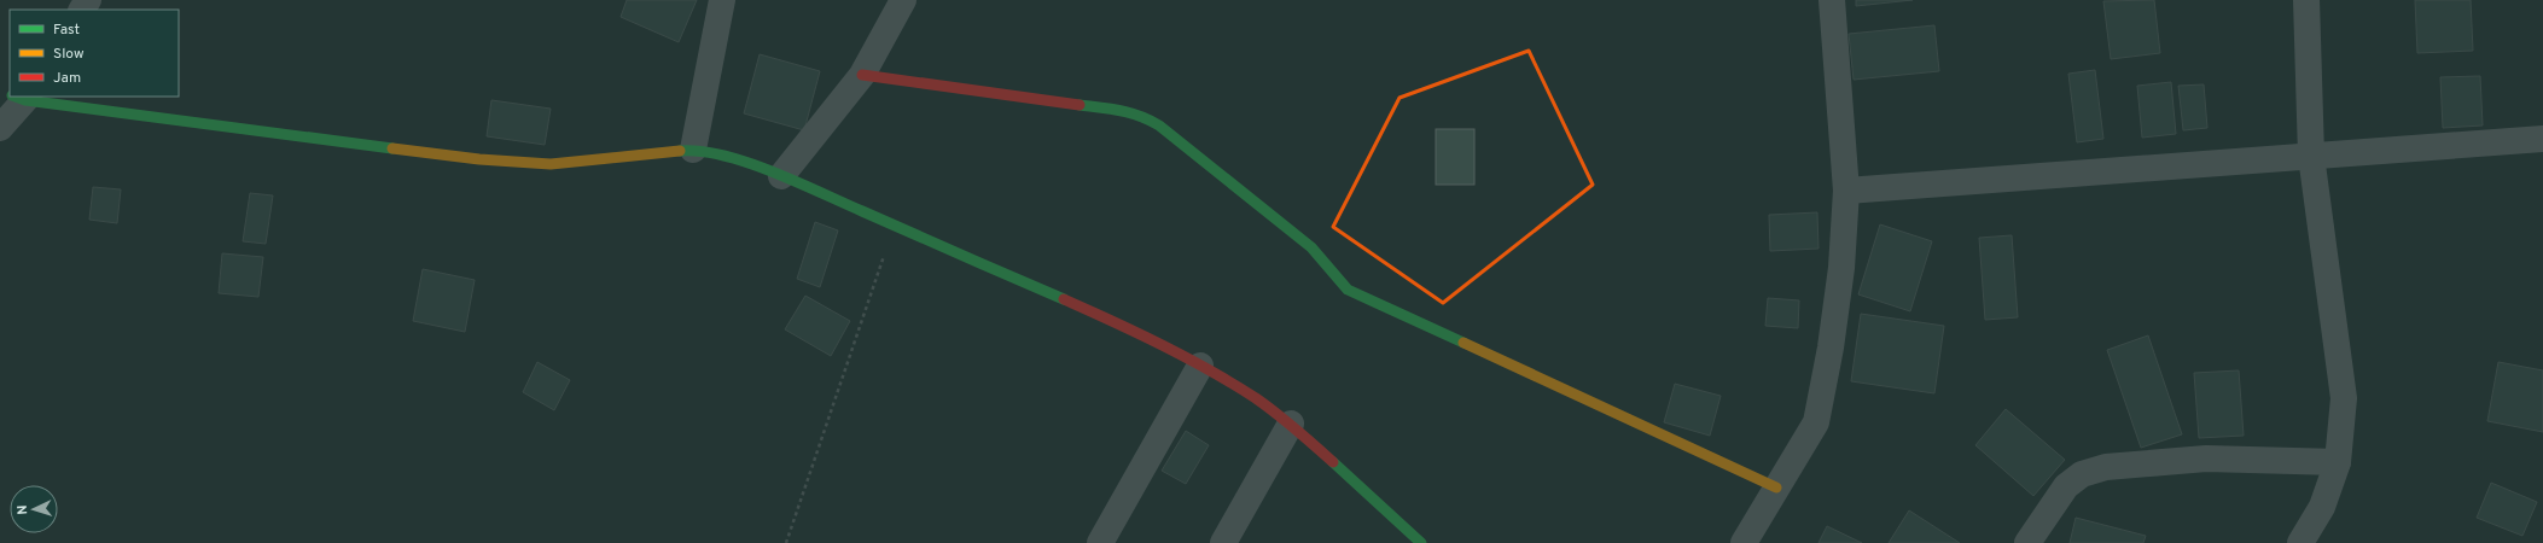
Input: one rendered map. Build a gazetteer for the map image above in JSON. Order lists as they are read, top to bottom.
{
  "legend": ["Fast", "Slow", "Jam"],
  "north": "left"
}
